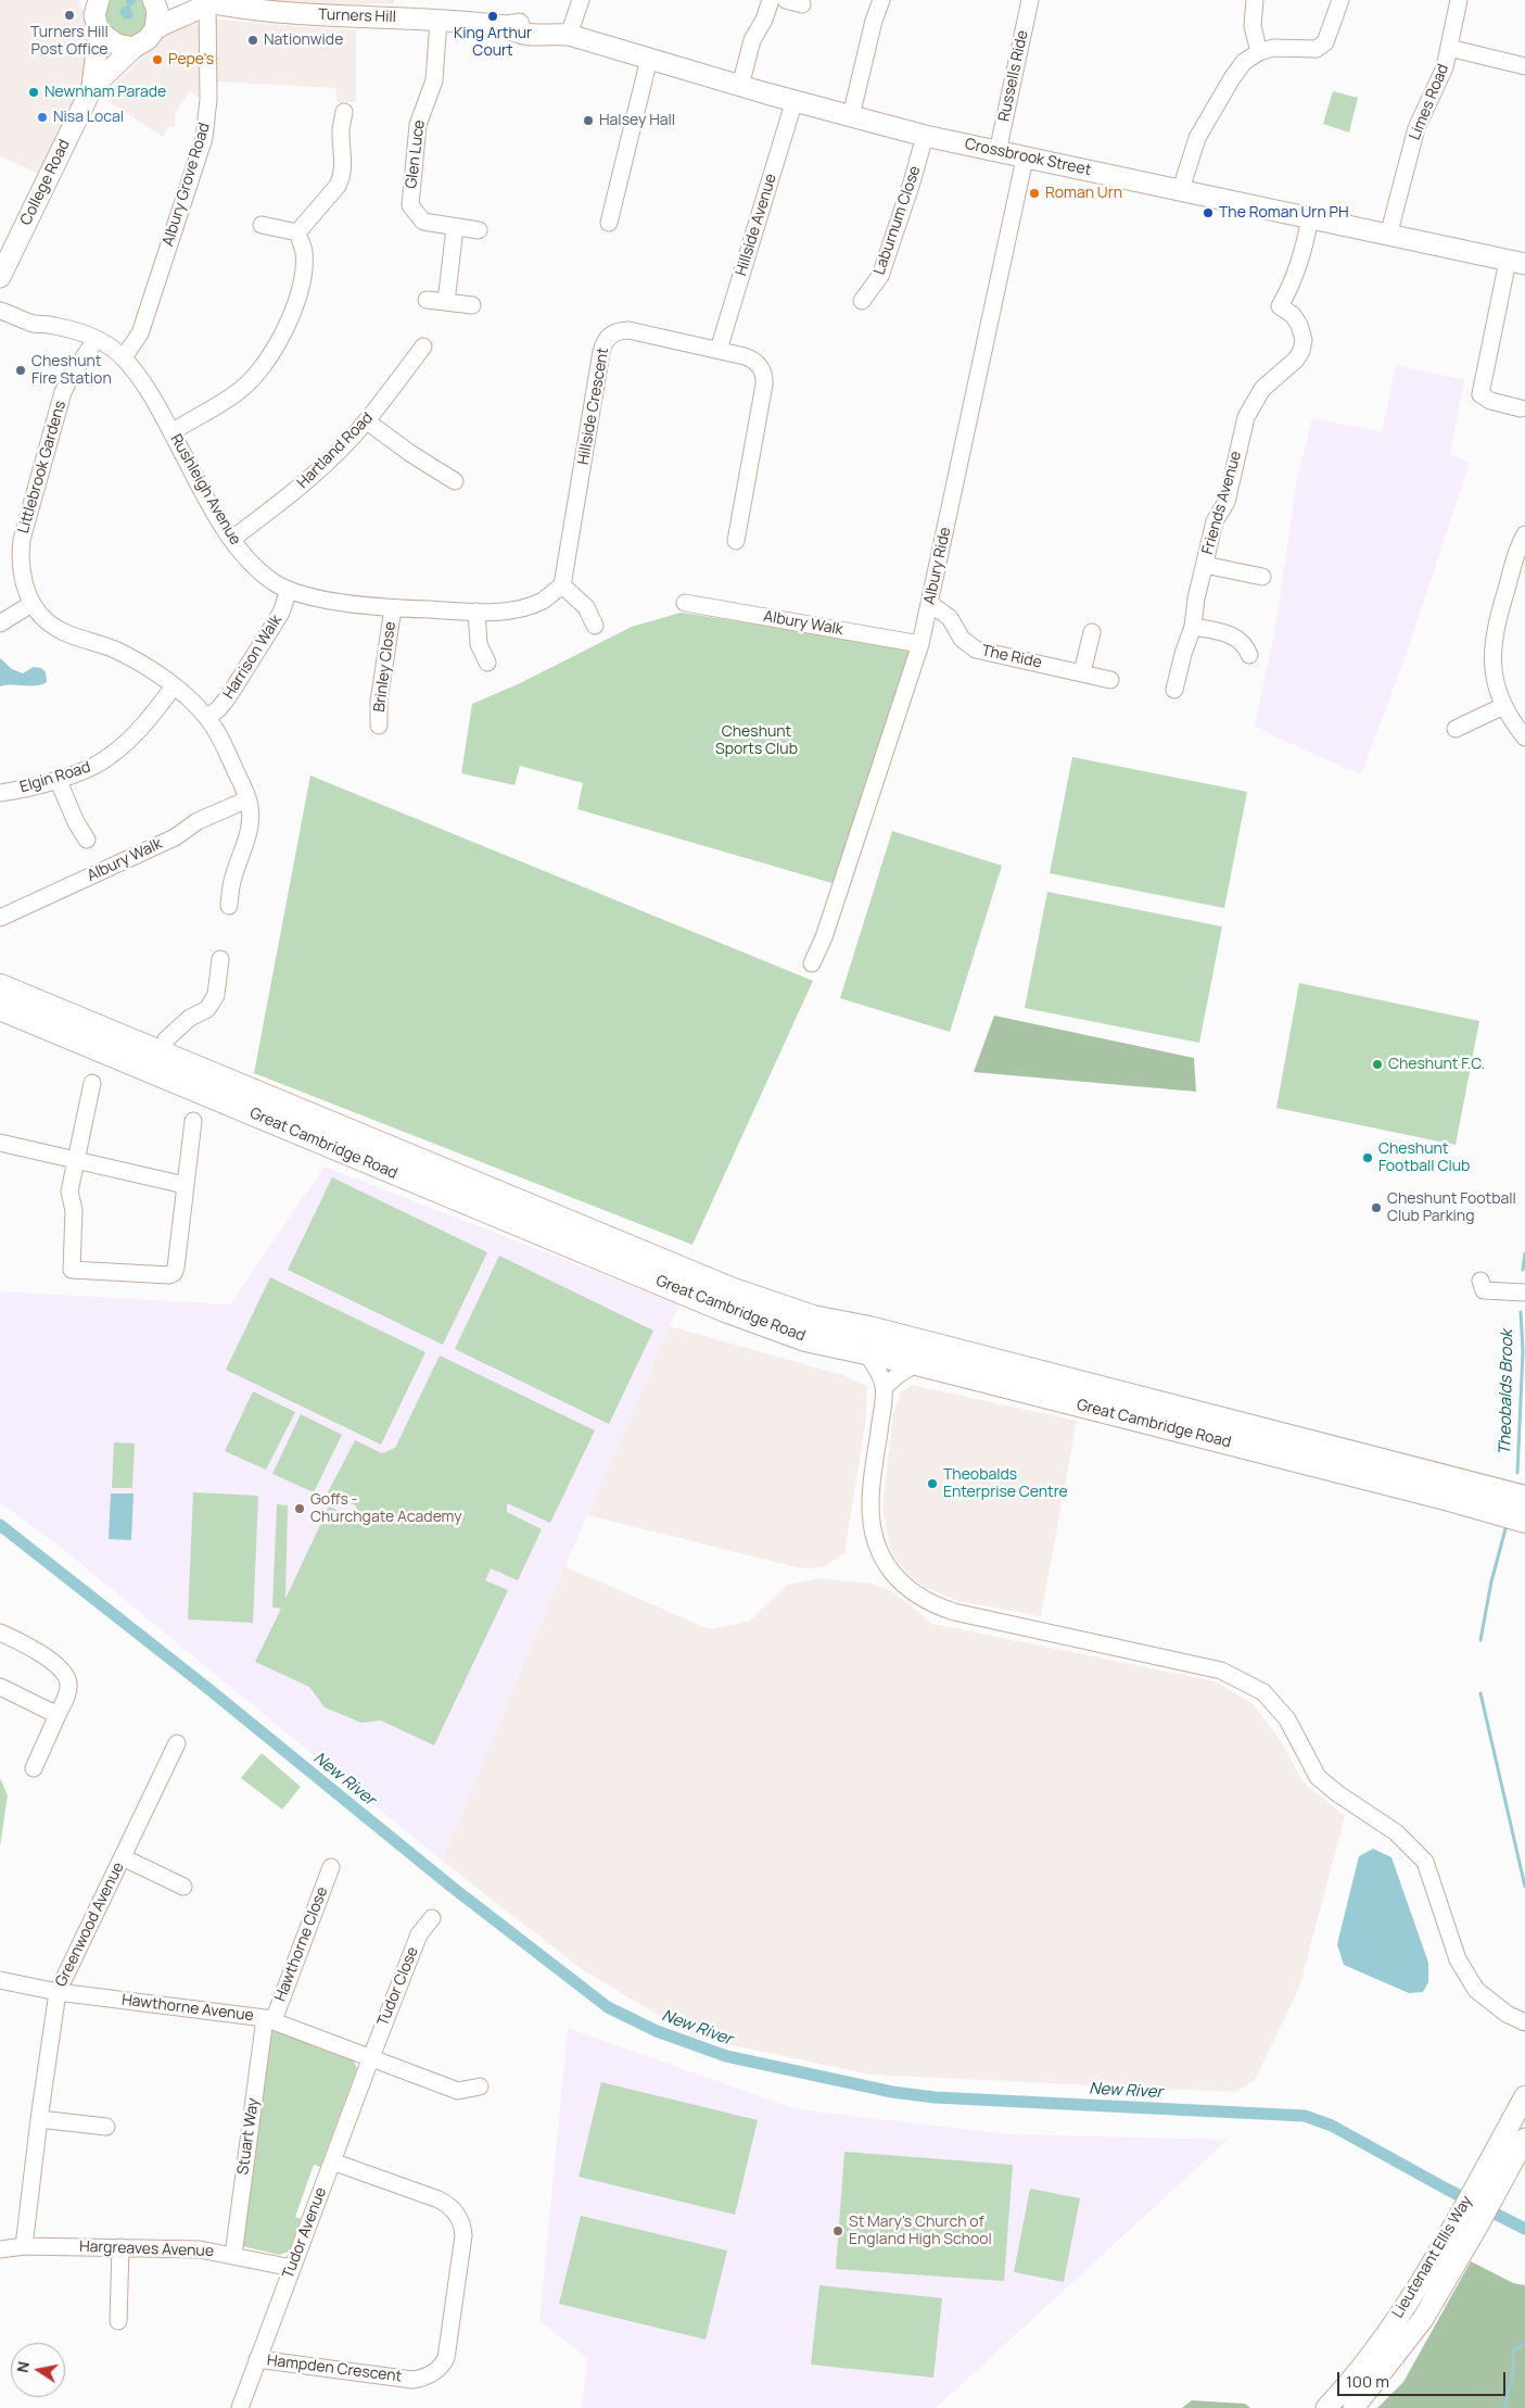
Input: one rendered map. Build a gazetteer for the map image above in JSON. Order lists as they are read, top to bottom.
{
  "streets": {
    "highway": ["Great Cambridge Road"],
    "main road": [
      "Turners Hill",
      "Crossbrook Street",
      "College Road",
      "Lieutenant Ellis Way"
    ],
    "street": [
      "Russells Ride",
      "Limes Road",
      "Glen Luce",
      "Albury Grove Road",
      "Laburnum Close",
      "Hillside Avenue",
      "Hillside Crescent",
      "Hartland Road",
      "Littlebrook Gardens",
      "Rushleigh Avenue",
      "Friends Avenue",
      "Albury Ride",
      "Albury Walk",
      "Harrison Walk",
      "The Ride",
      "Brinley Close",
      "Elgin Road",
      "Greenwood Avenue",
      "Hawthorne Close",
      "Tudor Close",
      "Hawthorne Avenue",
      "Stuart Way",
      "Tudor Avenue",
      "Hargreaves Avenue",
      "Hampden Crescent"
    ]
  },
  "crossings": [
    ["Turners Hill", "Glen Luce"],
    ["Turners Hill", "Crossbrook Street"],
    ["Turners Hill", "Albury Grove Road"],
    ["Russells Ride", "Crossbrook Street"],
    ["Limes Road", "Crossbrook Street"],
    ["Crossbrook Street", "Laburnum Close"],
    ["Crossbrook Street", "Hillside Avenue"],
    ["Crossbrook Street", "Friends Avenue"],
    ["Crossbrook Street", "Albury Ride"],
    ["Albury Grove Road", "Rushleigh Avenue"],
    ["Hillside Avenue", "Hillside Crescent"],
    ["Hillside Crescent", "Rushleigh Avenue"],
    ["Hartland Road", "Rushleigh Avenue"],
    ["Littlebrook Gardens", "Rushleigh Avenue"],
    ["Littlebrook Gardens", "Albury Walk"],
    ["Littlebrook Gardens", "Harrison Walk"],
    ["Littlebrook Gardens", "Elgin Road"],
    ["Rushleigh Avenue", "Harrison Walk"],
    ["Rushleigh Avenue", "Brinley Close"],
    ["Albury Ride", "Albury Walk"],
    ["Albury Ride", "The Ride"],
    ["Greenwood Avenue", "Hawthorne Avenue"],
    ["Greenwood Avenue", "Hargreaves Avenue"],
    ["Hawthorne Close", "Hawthorne Avenue"],
    ["Hawthorne Close", "Stuart Way"],
    ["Tudor Close", "Hawthorne Avenue"],
    ["Tudor Close", "Tudor Avenue"],
    ["Hawthorne Avenue", "Stuart Way"],
    ["Hawthorne Avenue", "Tudor Avenue"],
    ["Stuart Way", "Hargreaves Avenue"],
    ["Tudor Avenue", "Hargreaves Avenue"],
    ["Tudor Avenue", "Hampden Crescent"]
  ],
  "water": ["Theobalds Brook", "New River"],
  "parks": ["Cheshunt Sports Club"],
  "places": [
    "Turners Hill Post Office",
    "King Arthur Court",
    "Nationwide",
    "Pepe's",
    "Newnham Parade",
    "Nisa Local",
    "Halsey Hall",
    "Roman Urn",
    "The Roman Urn PH",
    "Cheshunt Fire Station",
    "Cheshunt F.C.",
    "Cheshunt Football Club",
    "Cheshunt Football Club Parking",
    "Theobalds Enterprise Centre",
    "Goffs - Churchgate Academy",
    "St Mary's Church of England High School"
  ],
  "scale_bar": "100 m",
  "north": "left"
}
